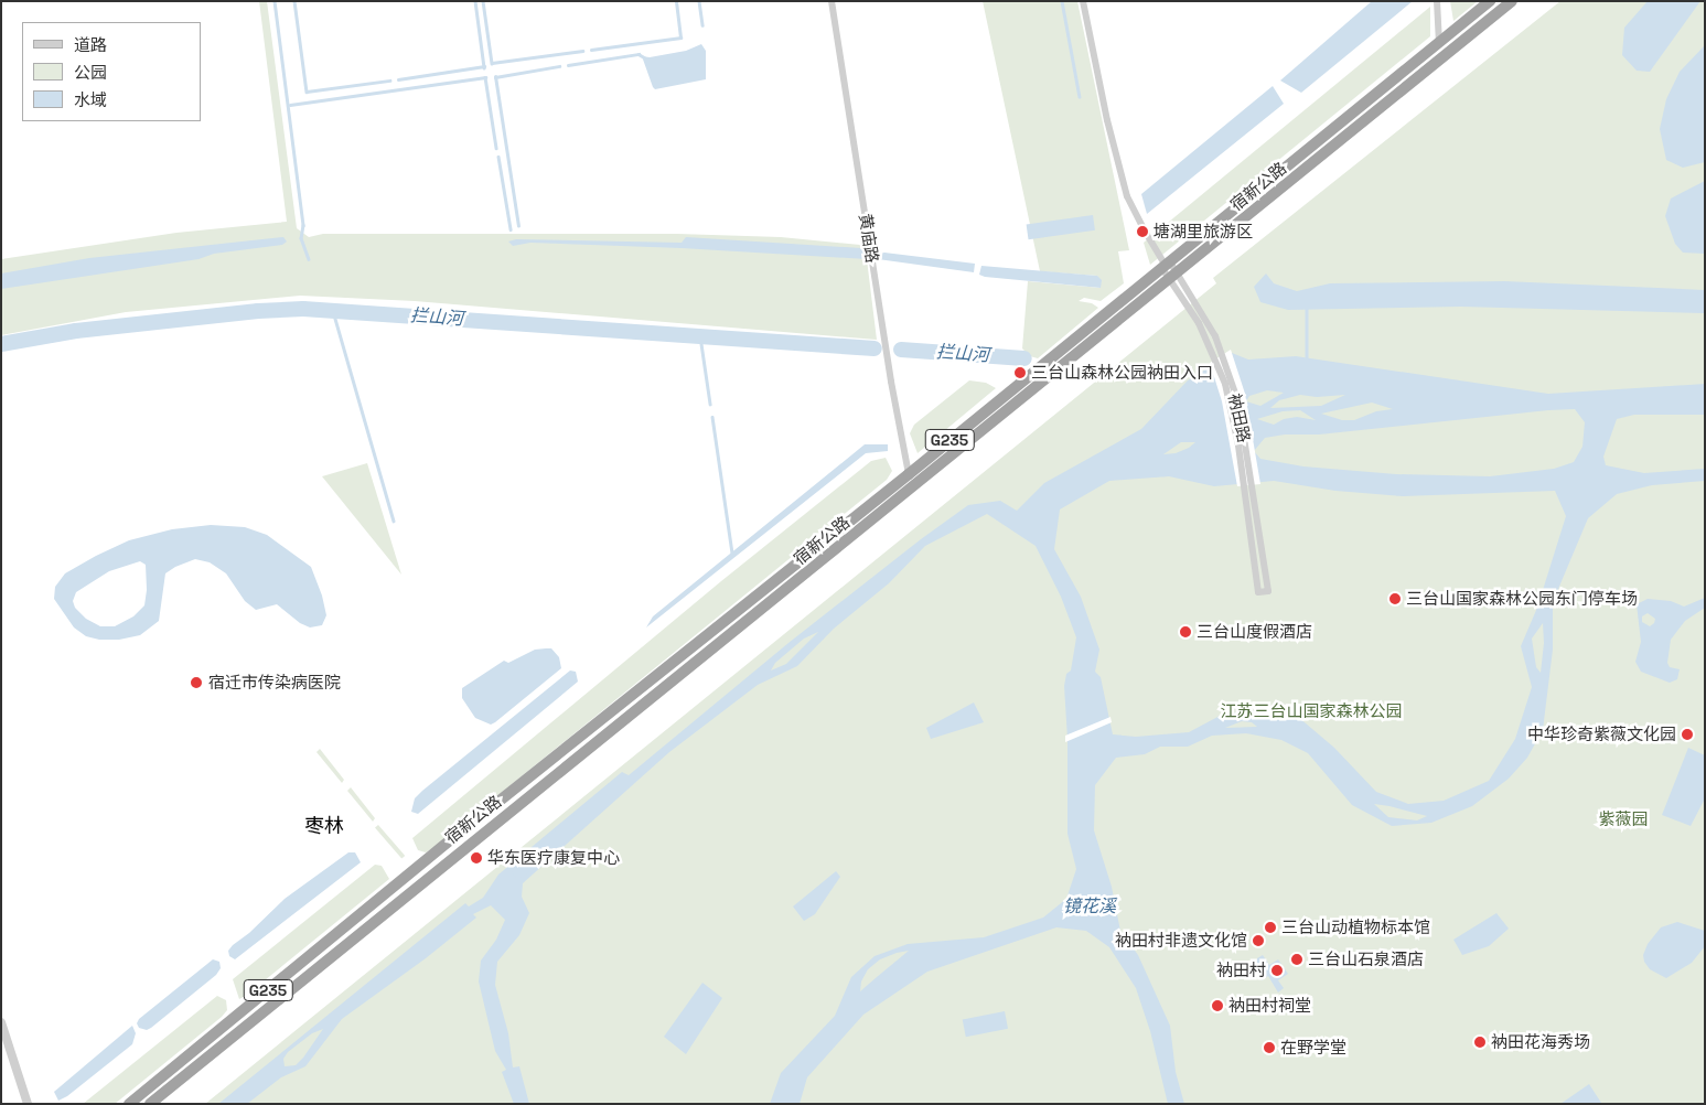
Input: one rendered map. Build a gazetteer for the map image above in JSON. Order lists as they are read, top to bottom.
{
  "streets": {
    "highway": ["宿新公路", "G235"],
    "street": ["黄庙路", "衲田路"]
  },
  "crossings": [
    ["宿新公路", "黄庙路"],
    ["宿新公路", "衲田路"]
  ],
  "districts": ["枣林"],
  "water": ["拦山河", "镜花溪"],
  "parks": ["江苏三台山国家森林公园", "紫薇园"],
  "places": [
    "塘湖里旅游区",
    "三台山森林公园衲田入口",
    "三台山国家森林公园东门停车场",
    "三台山度假酒店",
    "宿迁市传染病医院",
    "中华珍奇紫薇文化园",
    "华东医疗康复中心",
    "三台山动植物标本馆",
    "衲田村非遗文化馆",
    "三台山石泉酒店",
    "衲田村",
    "衲田村祠堂",
    "衲田花海秀场",
    "在野学堂"
  ],
  "legend": ["道路", "公园", "水域"]
}
